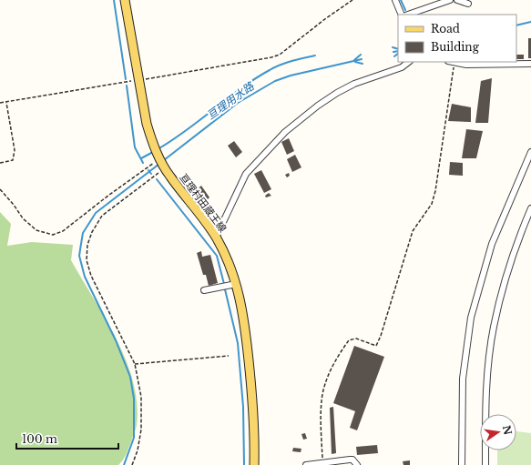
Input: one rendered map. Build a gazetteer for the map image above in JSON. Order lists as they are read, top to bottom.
{
  "streets": {
    "main road": ["亘理村田蔵王線"]
  },
  "water": ["亘理用水路"],
  "legend": ["Road", "Building"],
  "scale_bar": "100 m",
  "north": "right"
}
